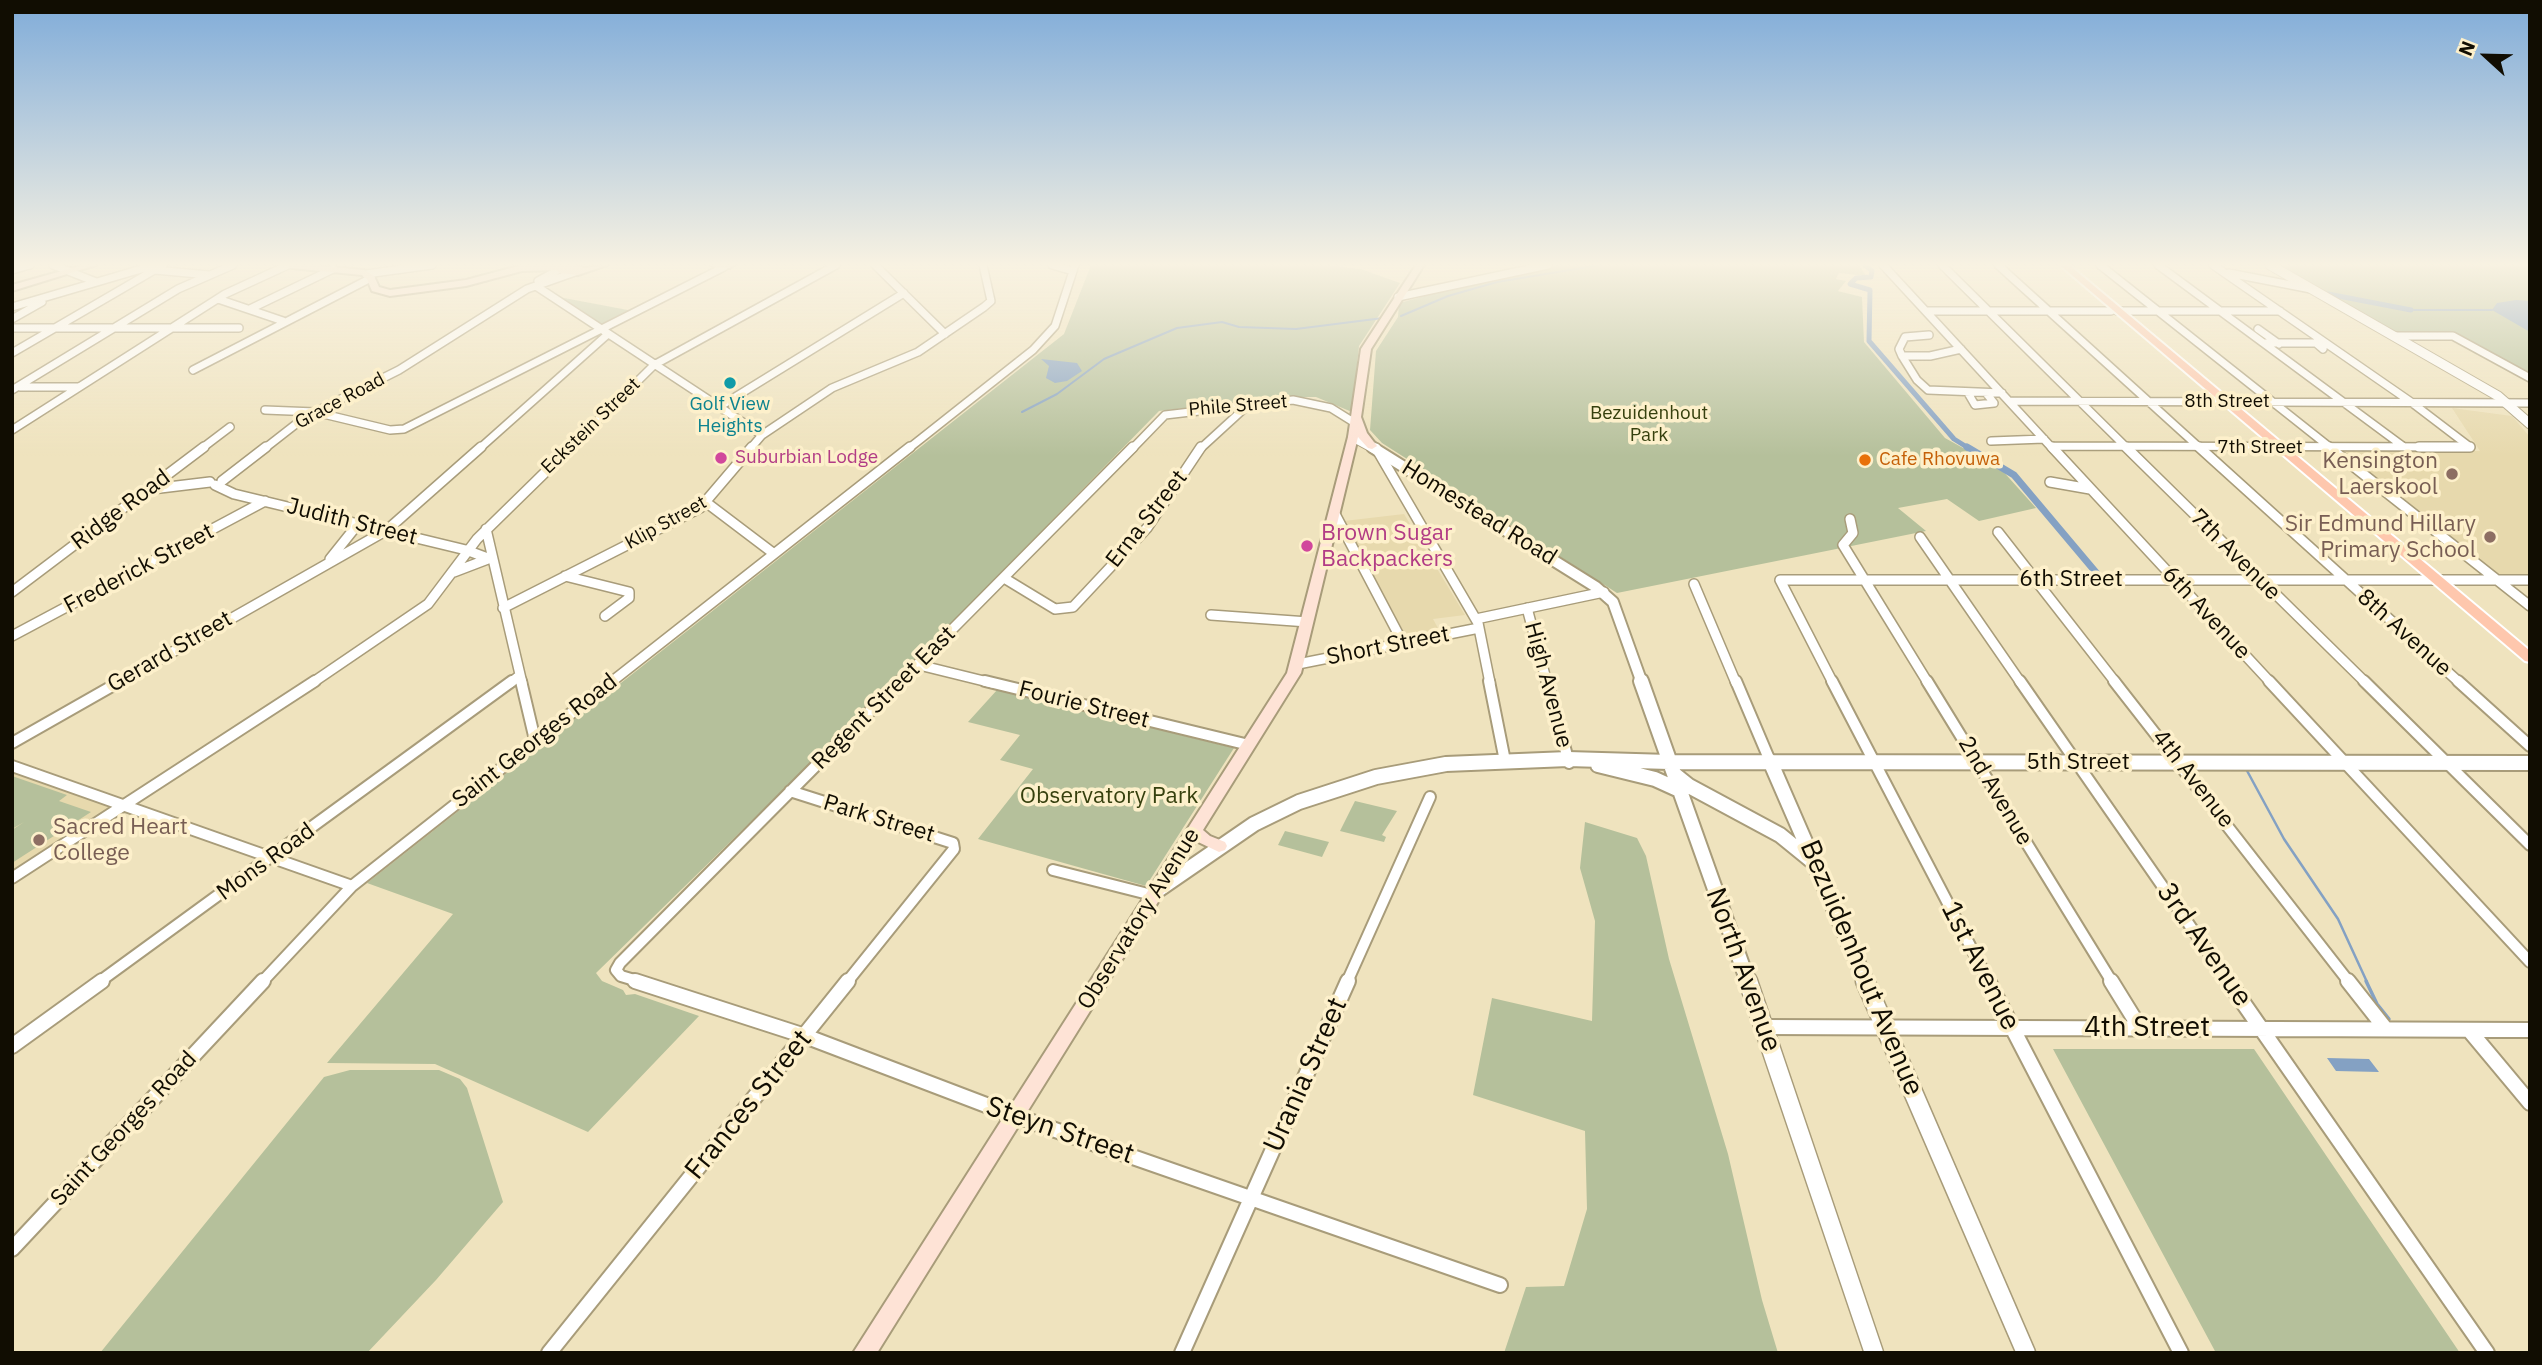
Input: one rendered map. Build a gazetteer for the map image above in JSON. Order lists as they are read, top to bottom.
{
  "streets": {
    "main road": ["Observatory Avenue"],
    "street": [
      "Grace Road",
      "8th Street",
      "Phile Street",
      "Eckstein Street",
      "7th Street",
      "Ridge Road",
      "Homestead Road",
      "Erna Street",
      "Judith Street",
      "Klip Street",
      "7th Avenue",
      "Frederick Street",
      "6th Street",
      "6th Avenue",
      "8th Avenue",
      "Short Street",
      "Gerard Street",
      "High Avenue",
      "Regent Street East",
      "Fourie Street",
      "Saint Georges Road",
      "5th Street",
      "4th Avenue",
      "2nd Avenue",
      "Park Street",
      "Mons Road",
      "3rd Avenue",
      "1st Avenue",
      "Bezuidenhout Avenue",
      "North Avenue",
      "4th Street",
      "Urania Street",
      "Frances Street",
      "Steyn Street"
    ]
  },
  "crossings": [
    ["Grace Road", "Judith Street"],
    ["8th Street", "7th Street"],
    ["8th Street", "7th Avenue"],
    ["8th Street", "6th Avenue"],
    ["8th Street", "8th Avenue"],
    ["Phile Street", "Homestead Road"],
    ["Phile Street", "Erna Street"],
    ["Phile Street", "Regent Street East"],
    ["Phile Street", "Observatory Avenue"],
    ["Eckstein Street", "Judith Street"],
    ["7th Street", "7th Avenue"],
    ["7th Street", "6th Avenue"],
    ["7th Street", "8th Avenue"],
    ["Ridge Road", "Judith Street"],
    ["Homestead Road", "Short Street"],
    ["Homestead Road", "Observatory Avenue"],
    ["Homestead Road", "North Avenue"],
    ["Erna Street", "Regent Street East"],
    ["Judith Street", "Frederick Street"],
    ["Judith Street", "Gerard Street"],
    ["7th Avenue", "6th Street"],
    ["7th Avenue", "5th Street"],
    ["6th Street", "6th Avenue"],
    ["6th Street", "8th Avenue"],
    ["6th Street", "4th Avenue"],
    ["6th Street", "2nd Avenue"],
    ["6th Street", "3rd Avenue"],
    ["6th Street", "1st Avenue"],
    ["6th Avenue", "5th Street"],
    ["Short Street", "High Avenue"],
    ["Short Street", "Observatory Avenue"],
    ["Short Street", "North Avenue"],
    ["High Avenue", "5th Street"],
    ["Regent Street East", "Fourie Street"],
    ["Regent Street East", "Park Street"],
    ["Regent Street East", "Steyn Street"],
    ["Fourie Street", "Observatory Avenue"],
    ["5th Street", "4th Avenue"],
    ["5th Street", "2nd Avenue"],
    ["5th Street", "3rd Avenue"],
    ["5th Street", "1st Avenue"],
    ["5th Street", "Bezuidenhout Avenue"],
    ["5th Street", "North Avenue"],
    ["4th Avenue", "4th Street"],
    ["2nd Avenue", "4th Street"],
    ["Park Street", "Frances Street"],
    ["Observatory Avenue", "Steyn Street"],
    ["3rd Avenue", "4th Street"],
    ["1st Avenue", "4th Street"],
    ["Bezuidenhout Avenue", "4th Street"],
    ["North Avenue", "4th Street"],
    ["Urania Street", "Steyn Street"],
    ["Frances Street", "Steyn Street"]
  ],
  "parks": ["Bezuidenhout Park", "Observatory Park"],
  "places": [
    "Golf View Heights",
    "Suburbian Lodge",
    "Cafe Rhovuwa",
    "Kensington Laerskool",
    "Sir Edmund Hillary Primary School",
    "Brown Sugar Backpackers",
    "Sacred Heart College"
  ],
  "north": "left"
}
